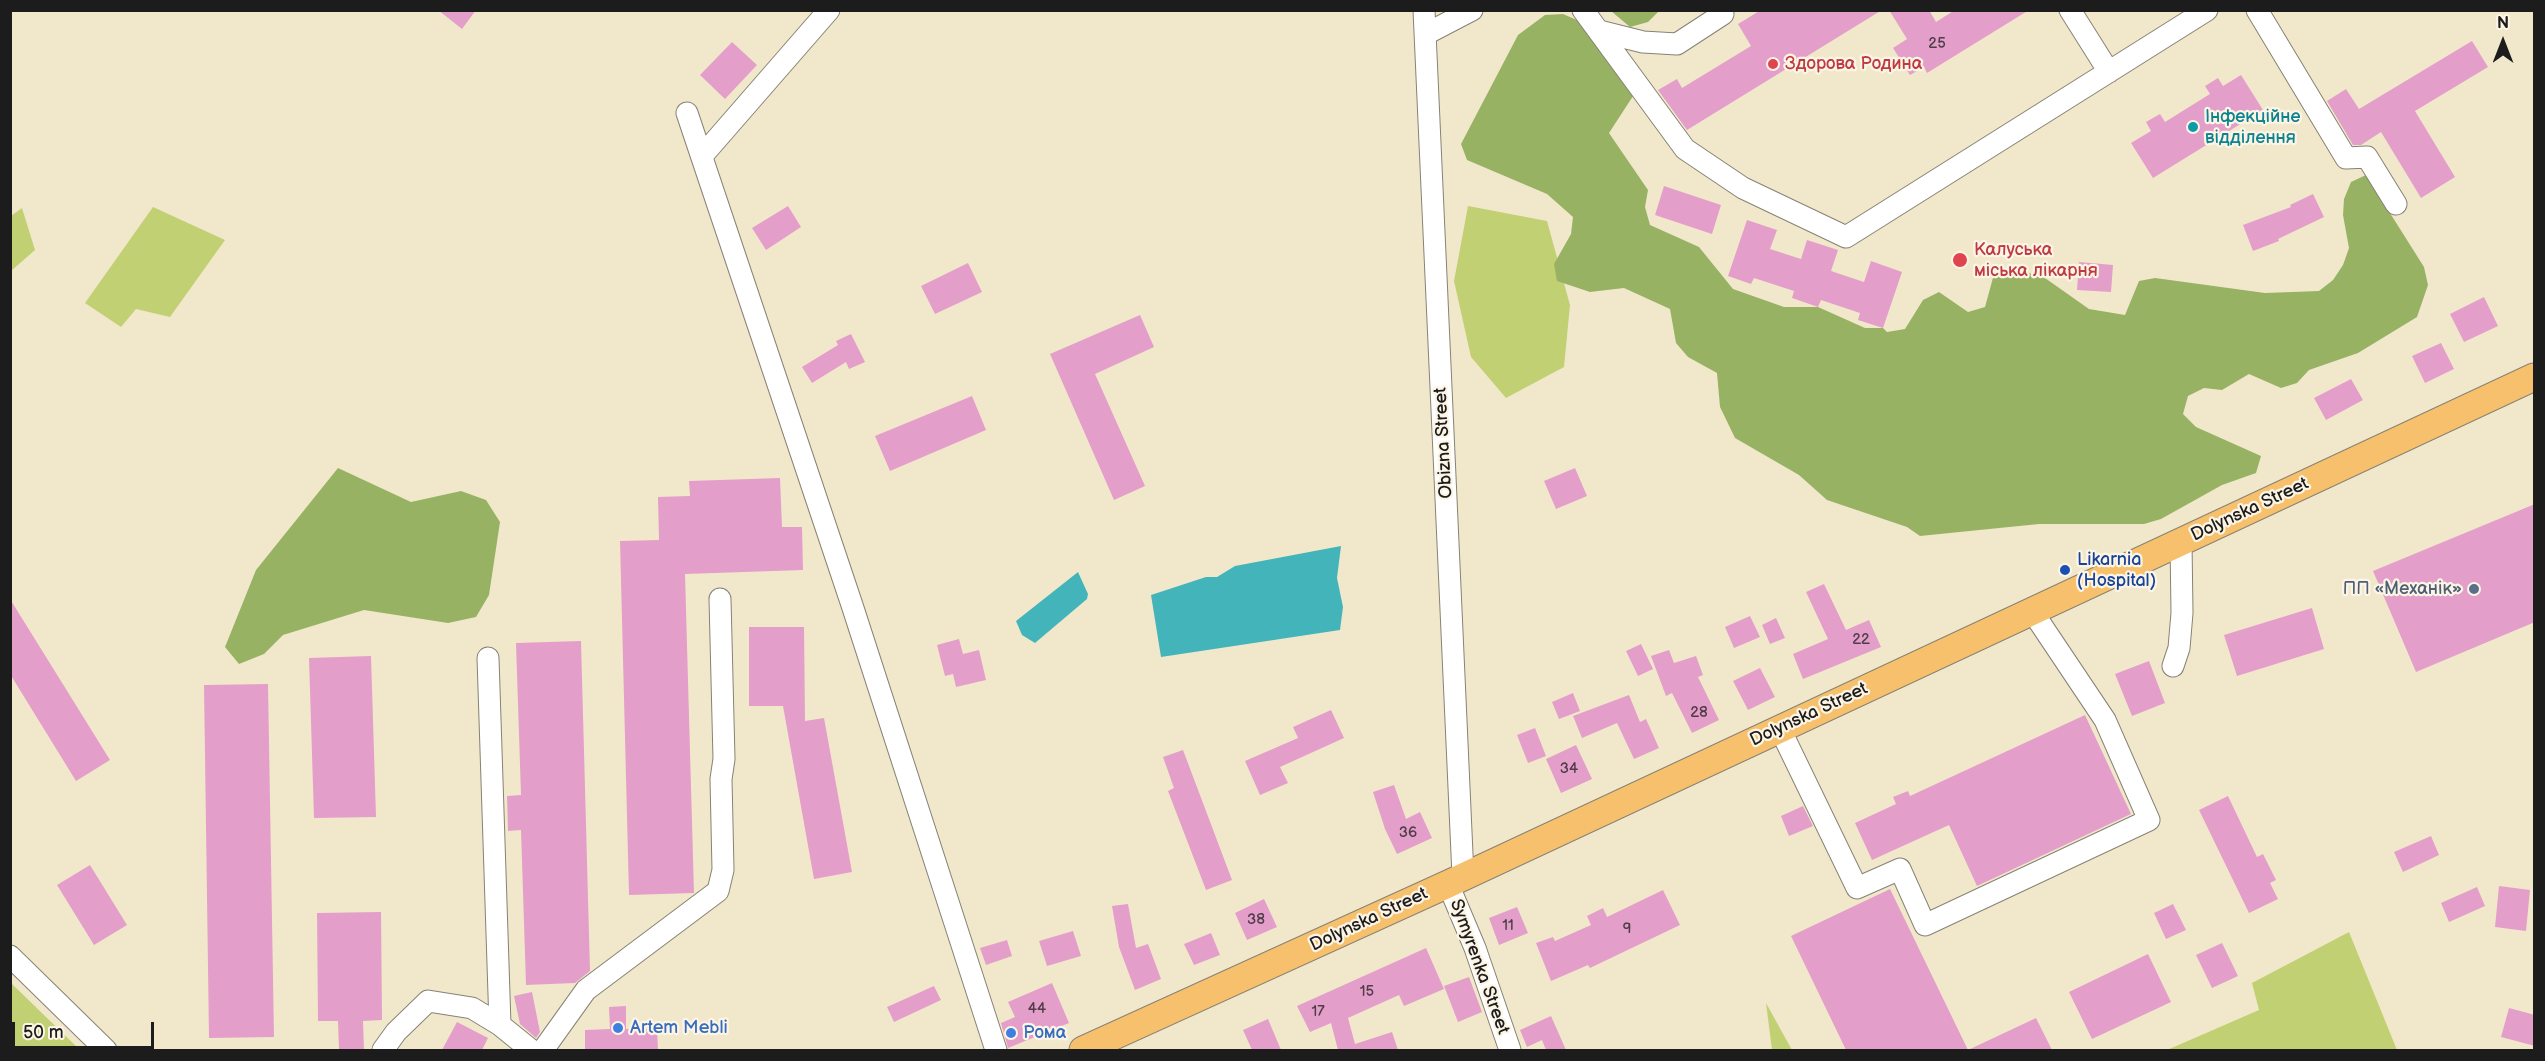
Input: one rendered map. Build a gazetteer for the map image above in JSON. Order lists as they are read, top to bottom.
{
  "streets": {
    "main road": ["Dolynska Street"],
    "street": ["Obizna Street", "Symyrenka Street"]
  },
  "crossings": [
    ["Obizna Street", "Dolynska Street"],
    ["Obizna Street", "Symyrenka Street"],
    ["Dolynska Street", "Symyrenka Street"]
  ],
  "places": [
    "Здорова Родина",
    "Інфекційне відділення",
    "Калуська міська лікарня",
    "Likarnia (Hospital)",
    "ПП «Механік»",
    "Artem Mebli",
    "Рома"
  ],
  "house_numbers": [
    "25",
    "22",
    "28",
    "34",
    "36",
    "38",
    "11",
    "9",
    "15",
    "44",
    "17"
  ],
  "scale_bar": "50 m",
  "north": "top"
}
